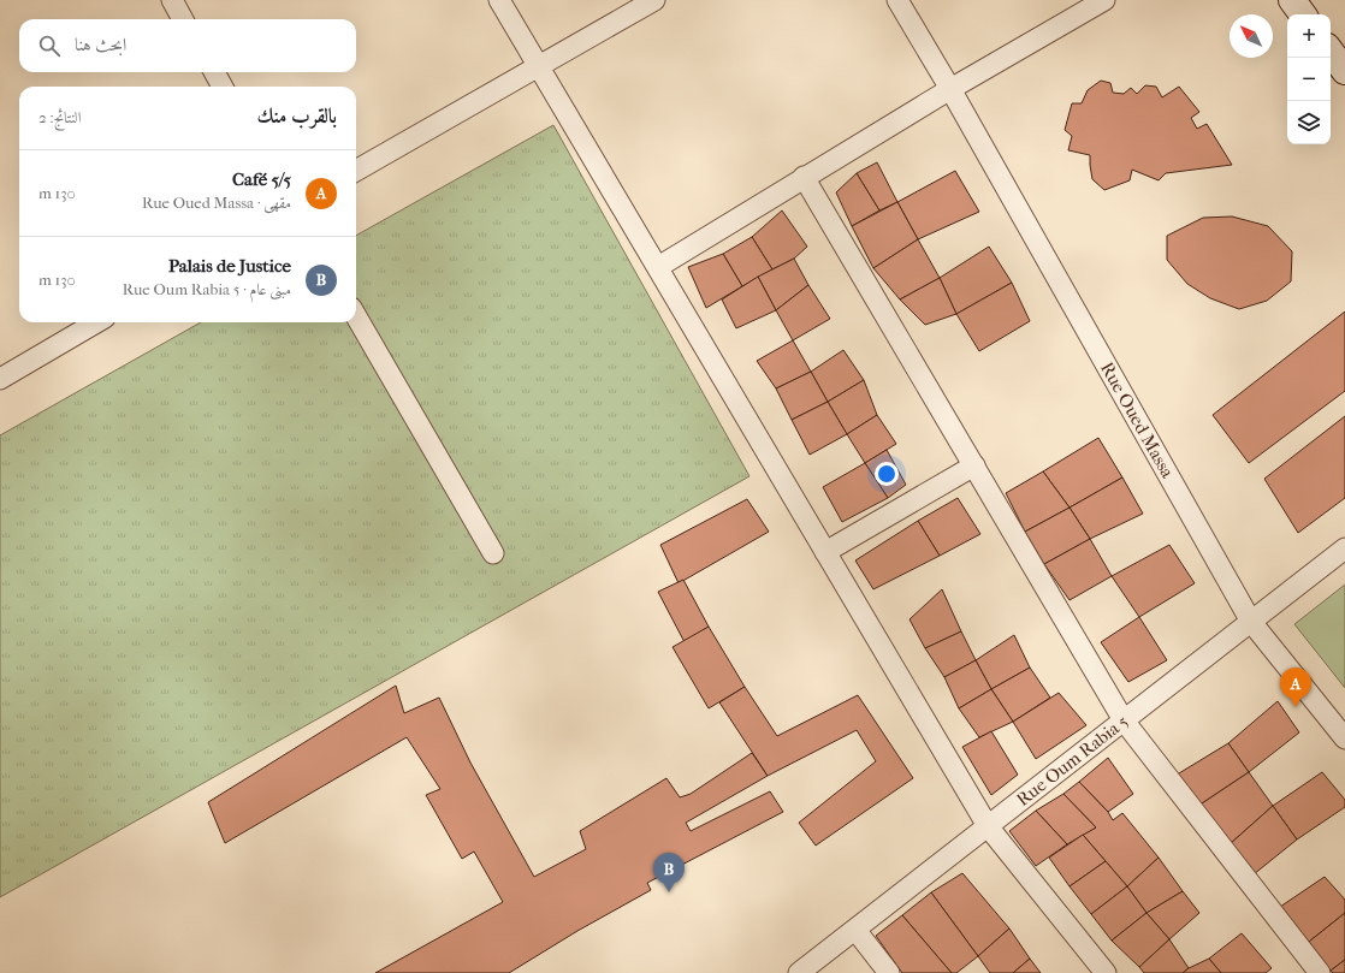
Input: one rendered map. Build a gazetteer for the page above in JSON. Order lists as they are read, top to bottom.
{
  "streets": {
    "street": ["Rue Oued Massa", "Rue Oum Rabia 5"]
  },
  "crossings": [
    ["Rue Oued Massa", "Rue Oum Rabia 5"]
  ],
  "north": "top left",
  "page": {
    "map_buttons": ["+", "−"],
    "search": "ابحث هنا",
    "heading": ["بالقرب منك", "النتائج: 2"],
    "list": [
      {
        "mark": "A",
        "name": "Café 5/5",
        "note": "مقهى · Rue Oued Massa",
        "value": "130 m"
      },
      {
        "mark": "B",
        "name": "Palais de Justice",
        "note": "مبنى عام · Rue Oum Rabia 5",
        "value": "130 m"
      }
    ],
    "pins": ["A", "B"]
  }
}
